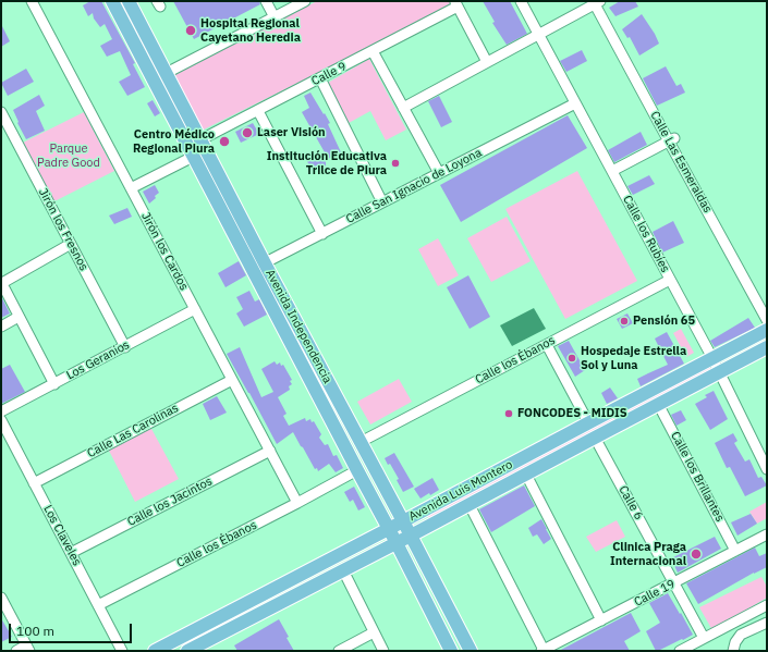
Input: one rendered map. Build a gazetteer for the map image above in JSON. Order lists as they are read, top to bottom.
{
  "streets": {
    "main road": ["Avenida Independencia", "Avenida Luis Montero"],
    "street": [
      "Calle 9",
      "Calle Las Esmeraldas",
      "Calle San Ignacio de Loyona",
      "Jirón los Fresnos",
      "Calle los Rubíes",
      "Jirón los Cardos",
      "Los Geranios",
      "Calle los Ébanos",
      "Calle Las Carolinas",
      "Calle los Brillantes",
      "Calle los Jacintos",
      "Calle 6",
      "Los Claveles",
      "Calle 19"
    ]
  },
  "crossings": [
    ["Calle 9", "Avenida Independencia"],
    ["Calle San Ignacio de Loyona", "Calle los Rubíes"],
    ["Calle San Ignacio de Loyona", "Avenida Independencia"],
    ["Jirón los Fresnos", "Los Geranios"],
    ["Calle los Rubíes", "Calle los Ébanos"],
    ["Calle los Rubíes", "Avenida Luis Montero"],
    ["Jirón los Cardos", "Los Geranios"],
    ["Jirón los Cardos", "Calle los Ébanos"],
    ["Jirón los Cardos", "Calle Las Carolinas"],
    ["Jirón los Cardos", "Calle los Jacintos"],
    ["Avenida Independencia", "Calle los Ébanos"],
    ["Avenida Independencia", "Avenida Luis Montero"],
    ["Calle los Ébanos", "Los Claveles"],
    ["Calle Las Carolinas", "Los Claveles"],
    ["Calle los Brillantes", "Avenida Luis Montero"],
    ["Calle los Brillantes", "Calle 19"],
    ["Avenida Luis Montero", "Calle 6"],
    ["Calle los Jacintos", "Los Claveles"],
    ["Calle 6", "Calle 19"]
  ],
  "parks": ["Parque Padre Good"],
  "places": [
    "Hospital Regional Cayetano Heredia",
    "Laser Visión",
    "Centro Médico Regional Piura",
    "Institución Educativa Trilce de Piura",
    "Pensión 65",
    "Hospedaje Estrella Sol y Luna",
    "FONCODES - MIDIS",
    "Clinica Praga Internacional"
  ],
  "scale_bar": "100 m"
}
